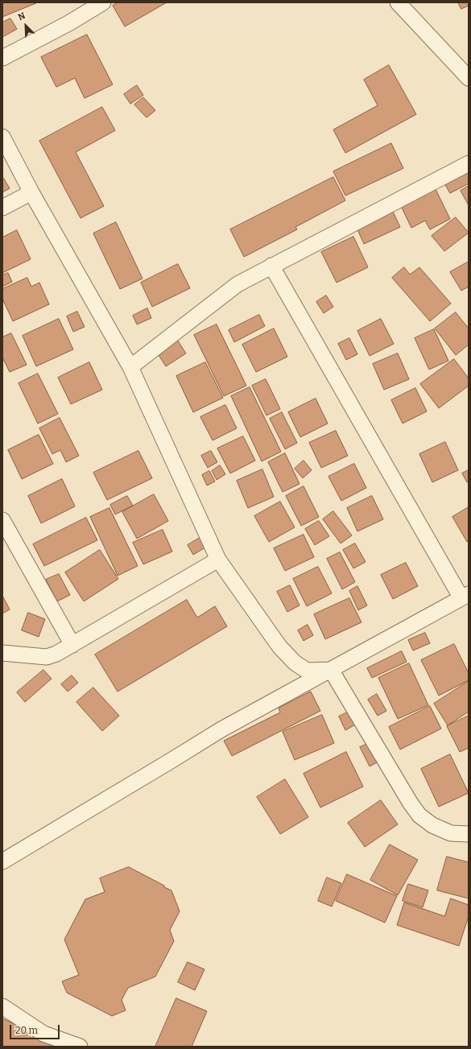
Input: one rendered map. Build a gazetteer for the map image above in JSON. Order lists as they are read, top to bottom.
{
  "scale_bar": "20 m",
  "north": "top left"
}
